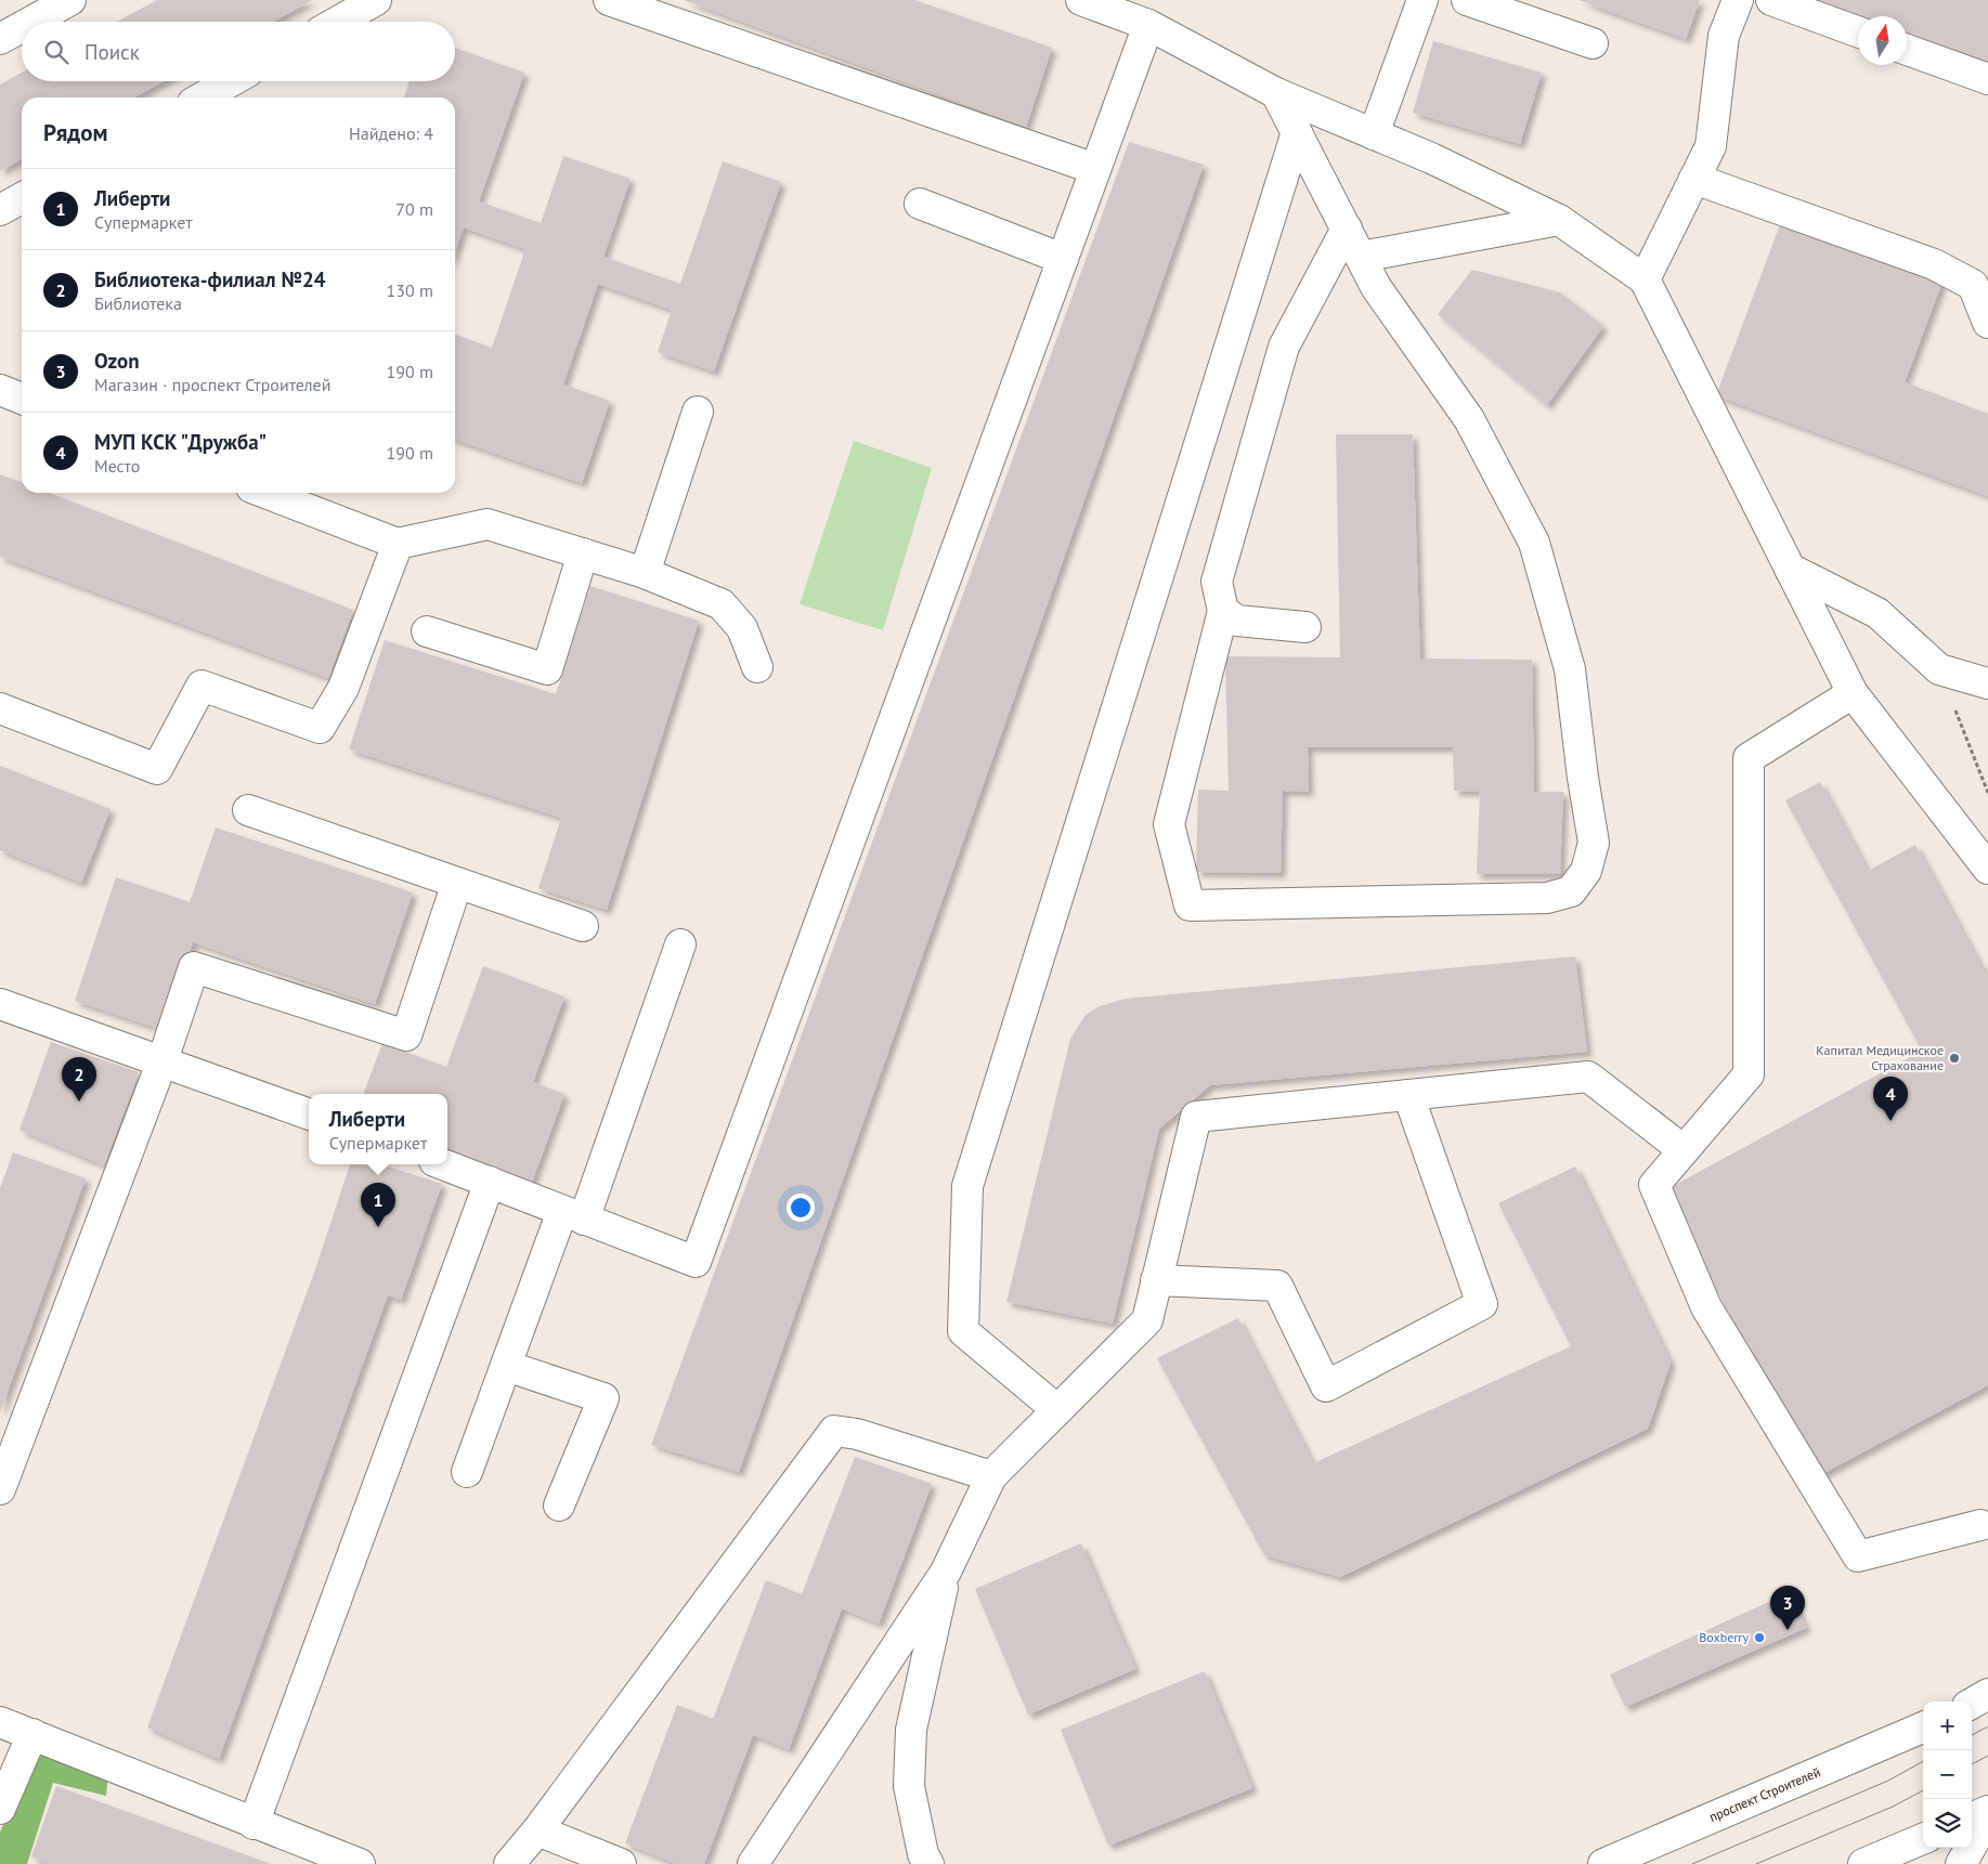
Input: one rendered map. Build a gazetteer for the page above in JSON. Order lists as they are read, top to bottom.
{
  "streets": {
    "street": ["проспект Строителей"]
  },
  "places": ["Капитал Медицинское Страхование", "Boxberry"],
  "north": "top",
  "page": {
    "search": "Поиск",
    "heading": ["Рядом", "Найдено: 4"],
    "list": [
      {
        "mark": "1",
        "name": "Либерти",
        "note": "Супермаркет",
        "value": "70 m"
      },
      {
        "mark": "2",
        "name": "Библиотека-филиал №24",
        "note": "Библиотека",
        "value": "130 m"
      },
      {
        "mark": "3",
        "name": "Ozon",
        "note": "Магазин · проспект Строителей",
        "value": "190 m"
      },
      {
        "mark": "4",
        "name": "МУП КСК \"Дружба\"",
        "note": "Место",
        "value": "190 m"
      }
    ],
    "pins": [
      "2",
      "4",
      "1",
      "3"
    ],
    "popup": ["Либерти", "Супермаркет"],
    "map_buttons": ["+", "−"]
  }
}
